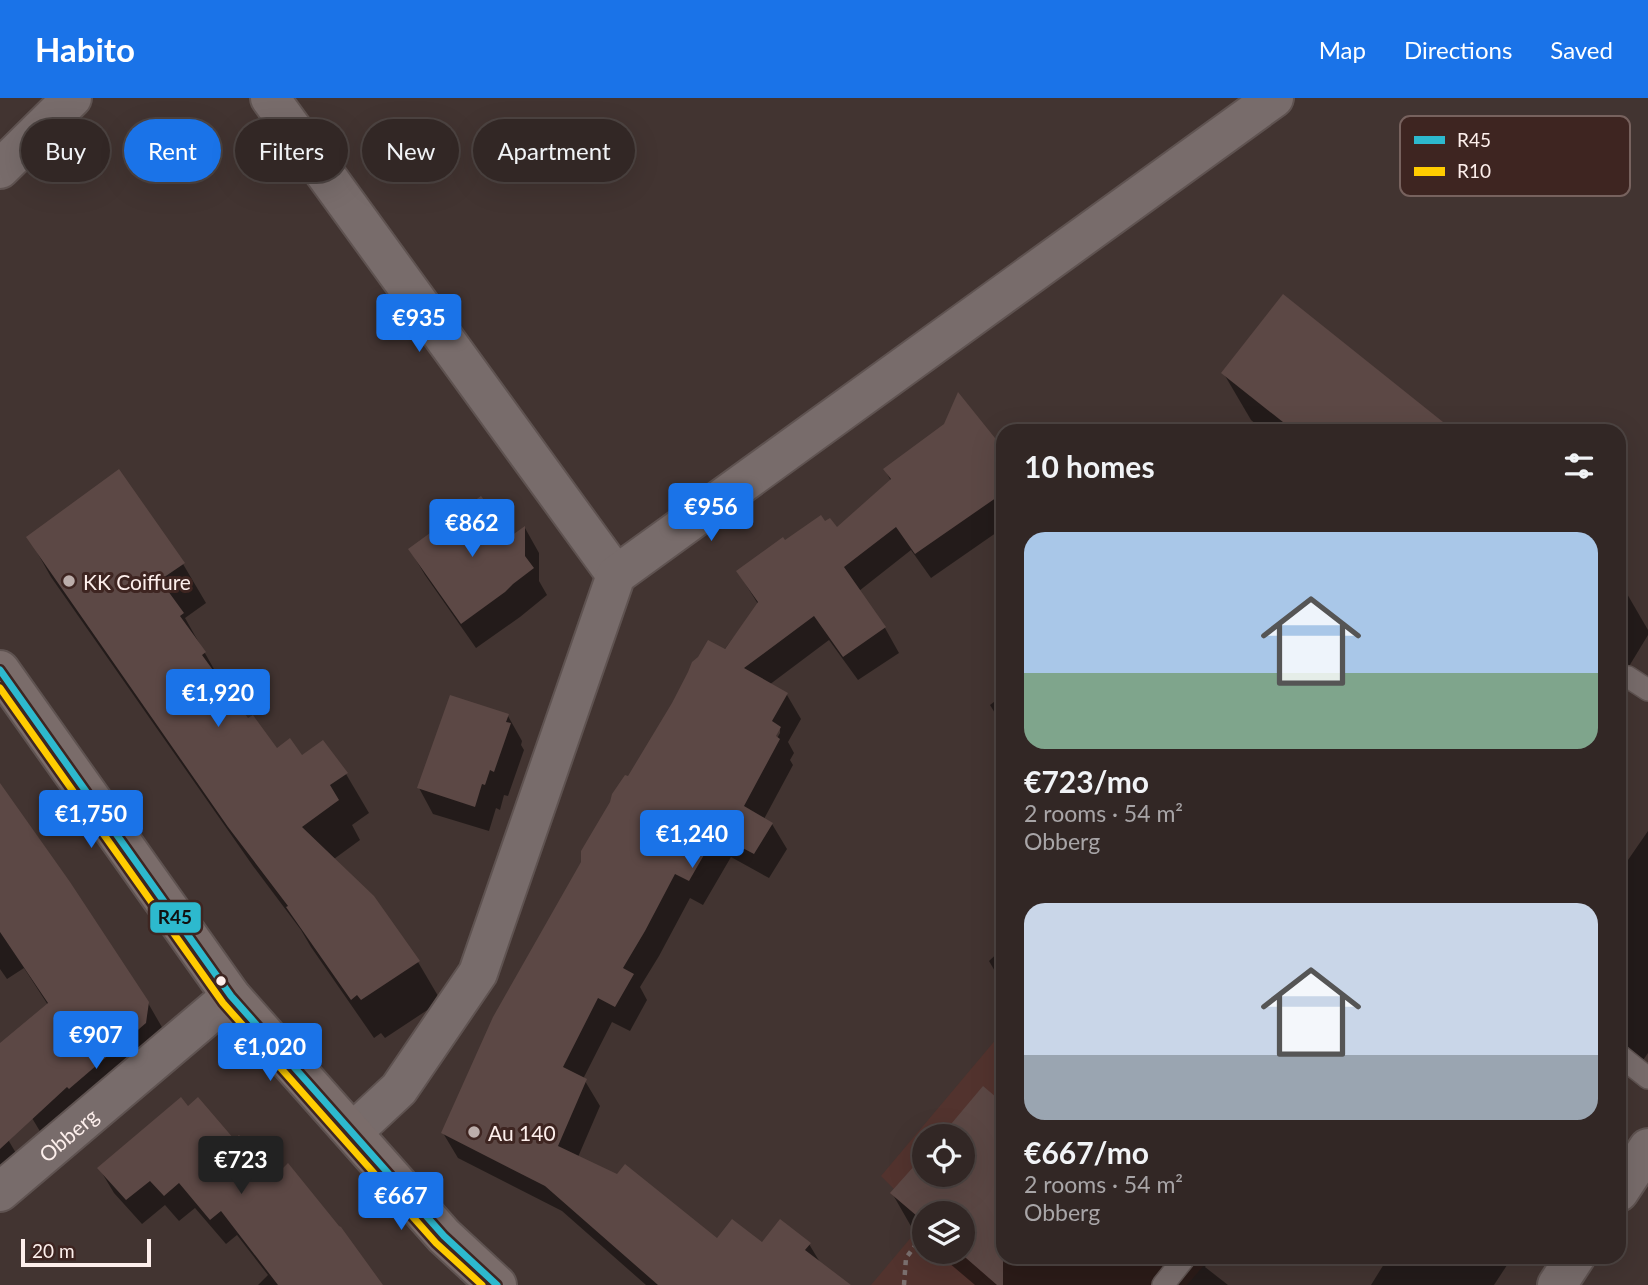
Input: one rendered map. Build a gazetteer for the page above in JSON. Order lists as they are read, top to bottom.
{
  "streets": {
    "street": ["Obberg"]
  },
  "places": ["KK Coiffure", "Au 140"],
  "lines": ["transit line R45", "transit line R10"],
  "legend": ["R45", "R10"],
  "scale_bar": "20 m",
  "page": {
    "header": "Habito",
    "nav": ["Map", "Directions", "Saved"],
    "chip": [
      "Buy",
      "Rent",
      "Filters",
      "New",
      "Apartment"
    ],
    "price": [
      "€935",
      "€956",
      "€862",
      "€1,920",
      "€1,750",
      "€1,240",
      "€907",
      "€1,020",
      "€723",
      "€667"
    ],
    "heading": "10 homes",
    "list": [
      {
        "name": "€723/mo",
        "note": "2 rooms · 54 m² · Obberg"
      },
      {
        "name": "€667/mo",
        "note": "2 rooms · 54 m² · Obberg"
      }
    ],
    "scale": "20 m"
  }
}
